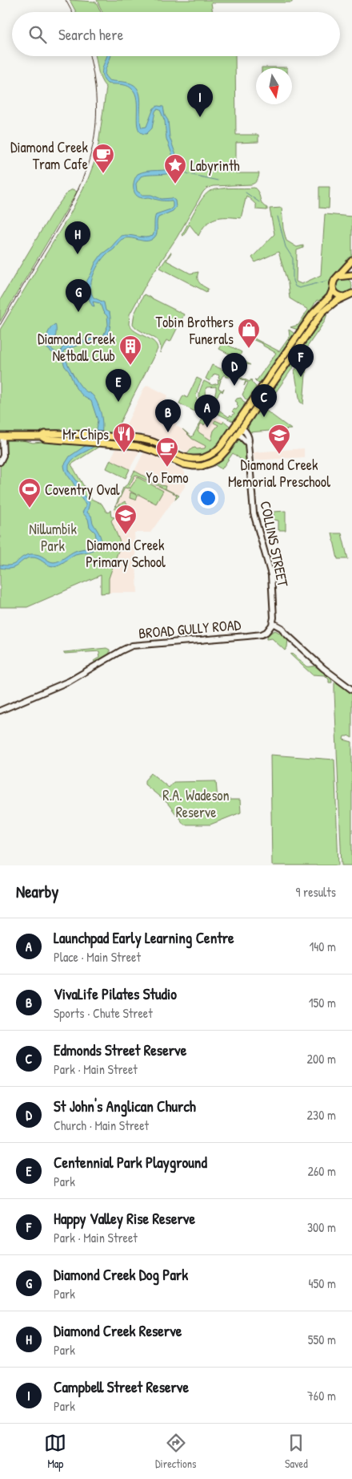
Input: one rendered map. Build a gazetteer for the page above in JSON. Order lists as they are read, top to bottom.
{
  "streets": {
    "street": ["COLLINS STREET", "BROAD GULLY ROAD"]
  },
  "crossings": [
    ["COLLINS STREET", "BROAD GULLY ROAD"]
  ],
  "parks": ["Nillumbik Park", "R.A. Wadeson Reserve"],
  "places": {
    "cafe": ["Diamond Creek Tram Cafe", "Yo Fomo"],
    "place": ["Labyrinth"],
    "shop": ["Tobin Brothers Funerals"],
    "building": ["Diamond Creek Netball Club"],
    "restaurant": ["Mr Chips"],
    "school or university": ["Diamond Creek Memorial Preschool", "Diamond Creek Primary School"],
    "sports": ["Coventry Oval"]
  },
  "north": "bottom",
  "page": {
    "search": "Search here",
    "pins": [
      "I",
      "H",
      "G",
      "F",
      "D",
      "E",
      "C",
      "A",
      "B"
    ],
    "heading": ["Nearby", "9 results"],
    "list": [
      {
        "mark": "A",
        "name": "Launchpad Early Learning Centre",
        "note": "Place · Main Street",
        "value": "140 m"
      },
      {
        "mark": "B",
        "name": "VivaLife Pilates Studio",
        "note": "Sports · Chute Street",
        "value": "150 m"
      },
      {
        "mark": "C",
        "name": "Edmonds Street Reserve",
        "note": "Park · Main Street",
        "value": "200 m"
      },
      {
        "mark": "D",
        "name": "St John's Anglican Church",
        "note": "Church · Main Street",
        "value": "230 m"
      },
      {
        "mark": "E",
        "name": "Centennial Park Playground",
        "note": "Park",
        "value": "260 m"
      },
      {
        "mark": "F",
        "name": "Happy Valley Rise Reserve",
        "note": "Park · Main Street",
        "value": "300 m"
      },
      {
        "mark": "G",
        "name": "Diamond Creek Dog Park",
        "note": "Park",
        "value": "450 m"
      },
      {
        "mark": "H",
        "name": "Diamond Creek Reserve",
        "note": "Park",
        "value": "550 m"
      },
      {
        "mark": "I",
        "name": "Campbell Street Reserve",
        "note": "Park",
        "value": "760 m"
      }
    ],
    "nav": ["Map", "Directions", "Saved"]
  }
}
